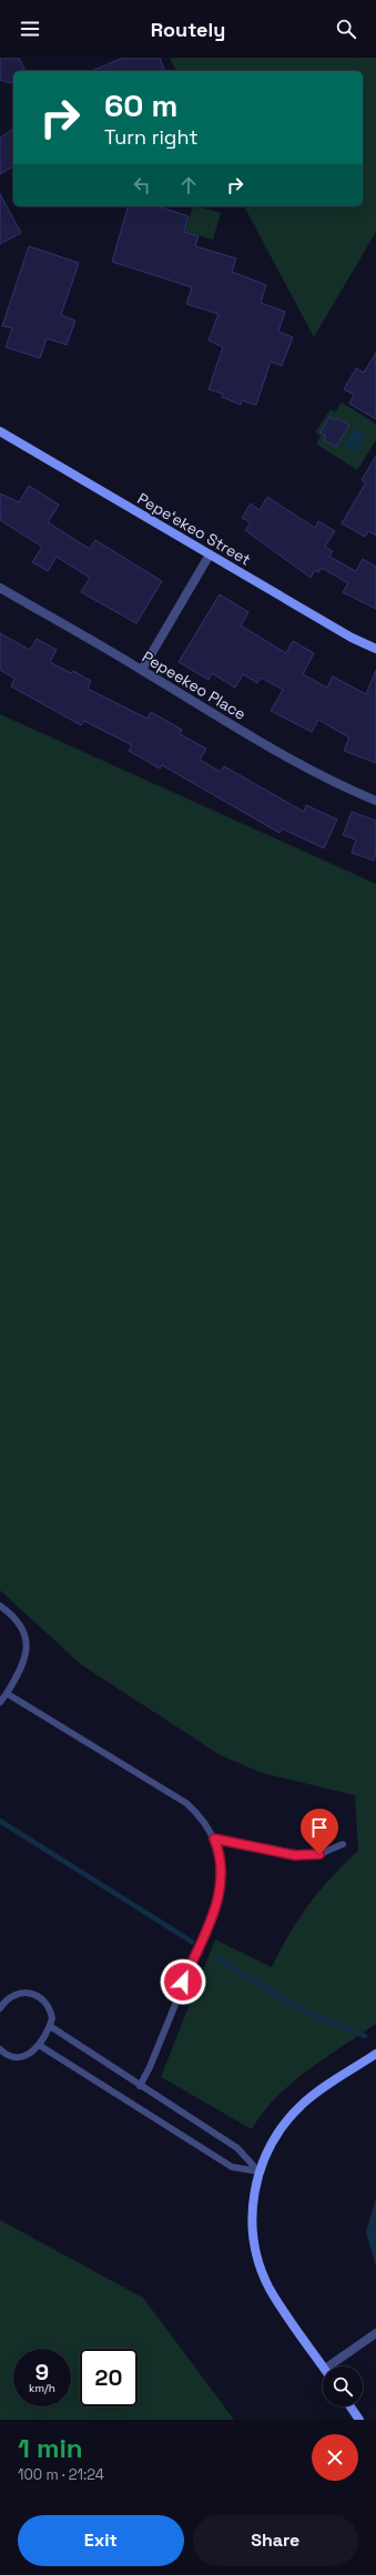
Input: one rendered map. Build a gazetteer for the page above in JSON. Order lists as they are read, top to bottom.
{
  "streets": {
    "street": ["Pepeʻekeo Street", "Pepeekeo Place"]
  },
  "page": {
    "header": "Routely",
    "turn": ["60 m", "Turn right"],
    "speed": "9 km/h",
    "limit": "20",
    "heading": ["1 min", "100 m · 21:24"],
    "buttons": ["Exit", "Share"]
  }
}
